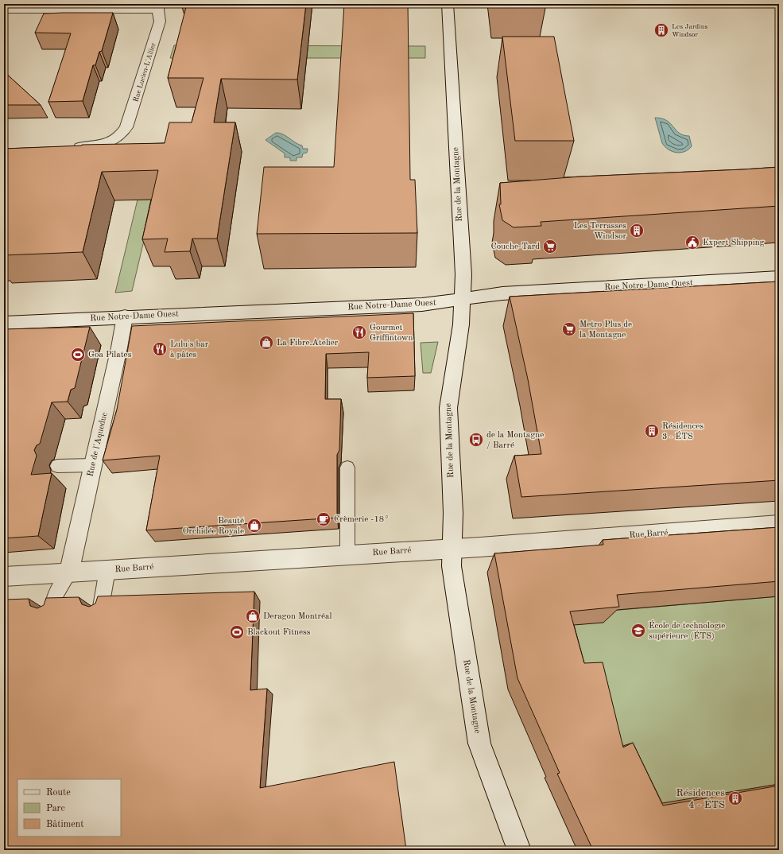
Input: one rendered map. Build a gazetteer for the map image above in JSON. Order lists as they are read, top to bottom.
{
  "streets": {
    "street": [
      "Rue Lucien-L'Allier",
      "Rue de la Montagne",
      "Rue Notre-Dame Ouest",
      "Rue de l'Aqueduc",
      "Rue Barré"
    ]
  },
  "crossings": [
    ["Rue de la Montagne", "Rue Notre-Dame Ouest"],
    ["Rue de la Montagne", "Rue Barré"],
    ["Rue Notre-Dame Ouest", "Rue de l'Aqueduc"],
    ["Rue de l'Aqueduc", "Rue Barré"]
  ],
  "places": {
    "building": [
      "Les Jardins Windsor",
      "Les Terrasses Windsor",
      "Résidences 3 - ÉTS",
      "Résidences 4 - ÉTS"
    ],
    "public building": ["Expert Shipping"],
    "supermarket": ["Couche-Tard", "Metro Plus de la Montagne"],
    "restaurant": ["Gourmet Griffintown", "Lulu's bar à pâtes"],
    "shop": ["La Fibre.Atelier", "Beauté Orchidée Royale", "Deragon Montréal"],
    "sports": ["Goa Pilates", "Blackout Fitness"],
    "bus stop": ["de la Montagne / Barré"],
    "cafe": ["Crèmerie -18°"],
    "school or university": ["École de technologie supérieure (ÉTS)"]
  },
  "legend": ["Route", "Parc", "Bâtiment"]
}
